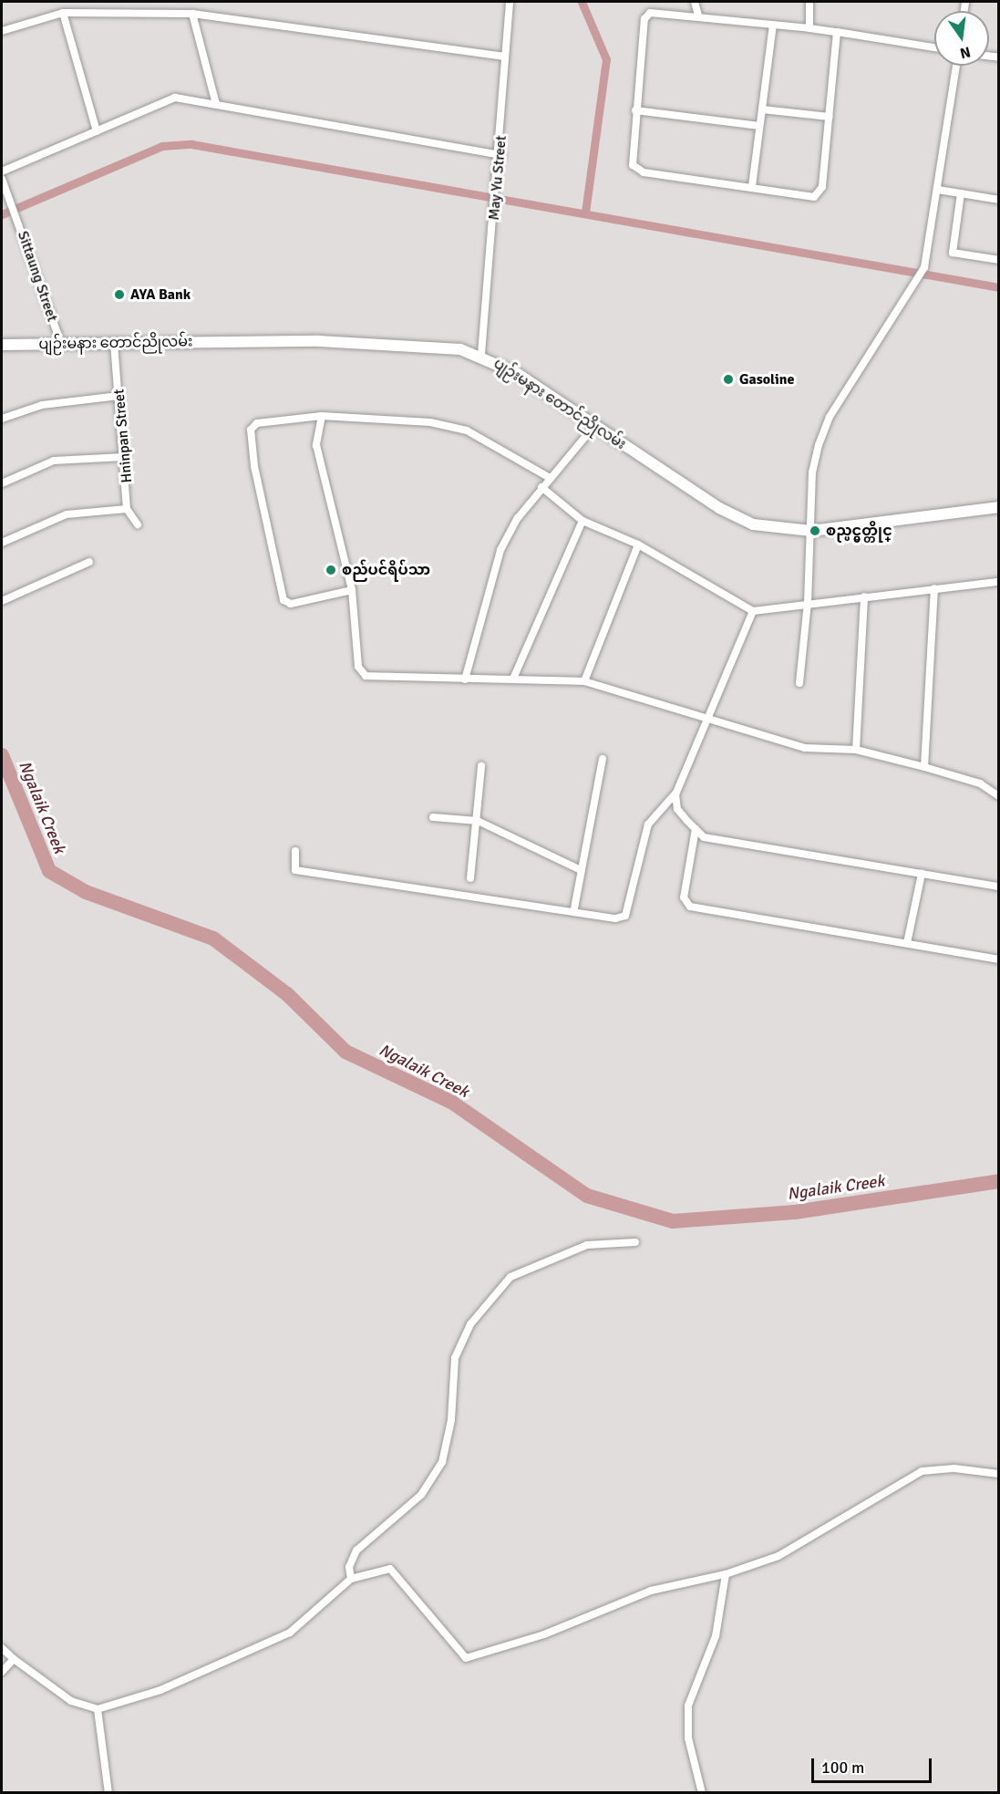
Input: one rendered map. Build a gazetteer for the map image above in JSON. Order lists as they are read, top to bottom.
{
  "streets": {
    "main road": ["ပျဉ်းမနား တောင်ညိုလမ်း"],
    "street": ["May Yu Street", "Sittaung Street", "Hninpan Street"]
  },
  "crossings": [
    ["May Yu Street", "ပျဉ်းမနား တောင်ညိုလမ်း"],
    ["Sittaung Street", "ပျဉ်းမနား တောင်ညိုလမ်း"],
    ["ပျဉ်းမနား တောင်ညိုလမ်း", "Hninpan Street"]
  ],
  "water": ["Ngalaik Creek"],
  "places": [
    "AYA Bank",
    "Gasoline",
    "စည္ပင္မွတ္တိုင္",
    "စည်ပင်ရိပ်သာ"
  ],
  "scale_bar": "100 m",
  "north": "bottom"
}
